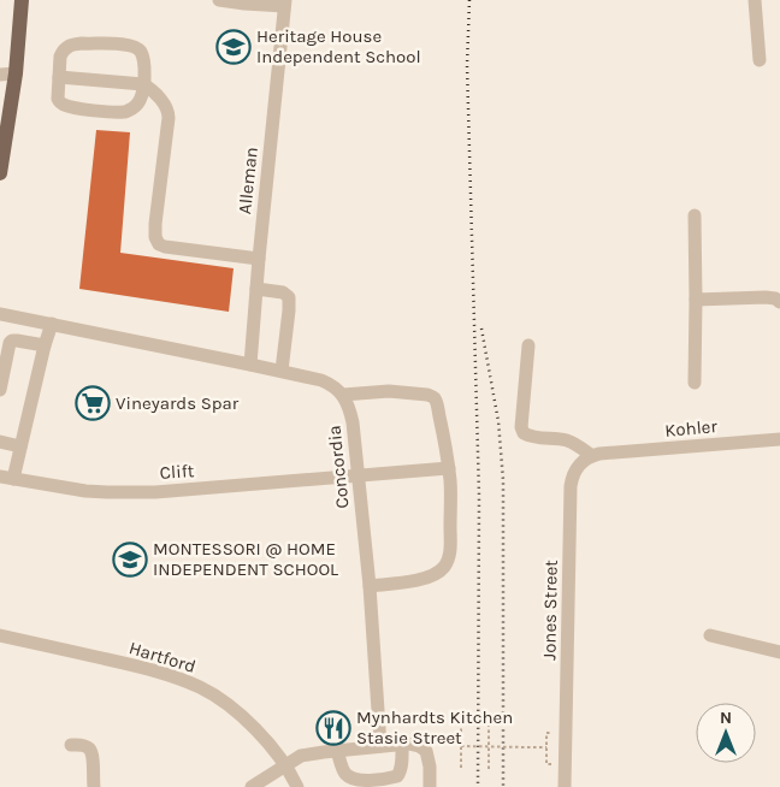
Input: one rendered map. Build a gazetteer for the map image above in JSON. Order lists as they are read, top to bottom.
{
  "streets": {
    "street": [
      "Alleman",
      "Kohler",
      "Concordia",
      "Clift",
      "Jones Street",
      "Hartford"
    ]
  },
  "crossings": [
    ["Kohler", "Jones Street"],
    ["Concordia", "Clift"]
  ],
  "places": {
    "school or university": ["Heritage House Independent School", "MONTESSORI @ HOME INDEPENDENT SCHOOL"],
    "supermarket": ["Vineyards Spar"],
    "restaurant": ["Mynhardts Kitchen Stasie Street"]
  },
  "north": "top"
}
